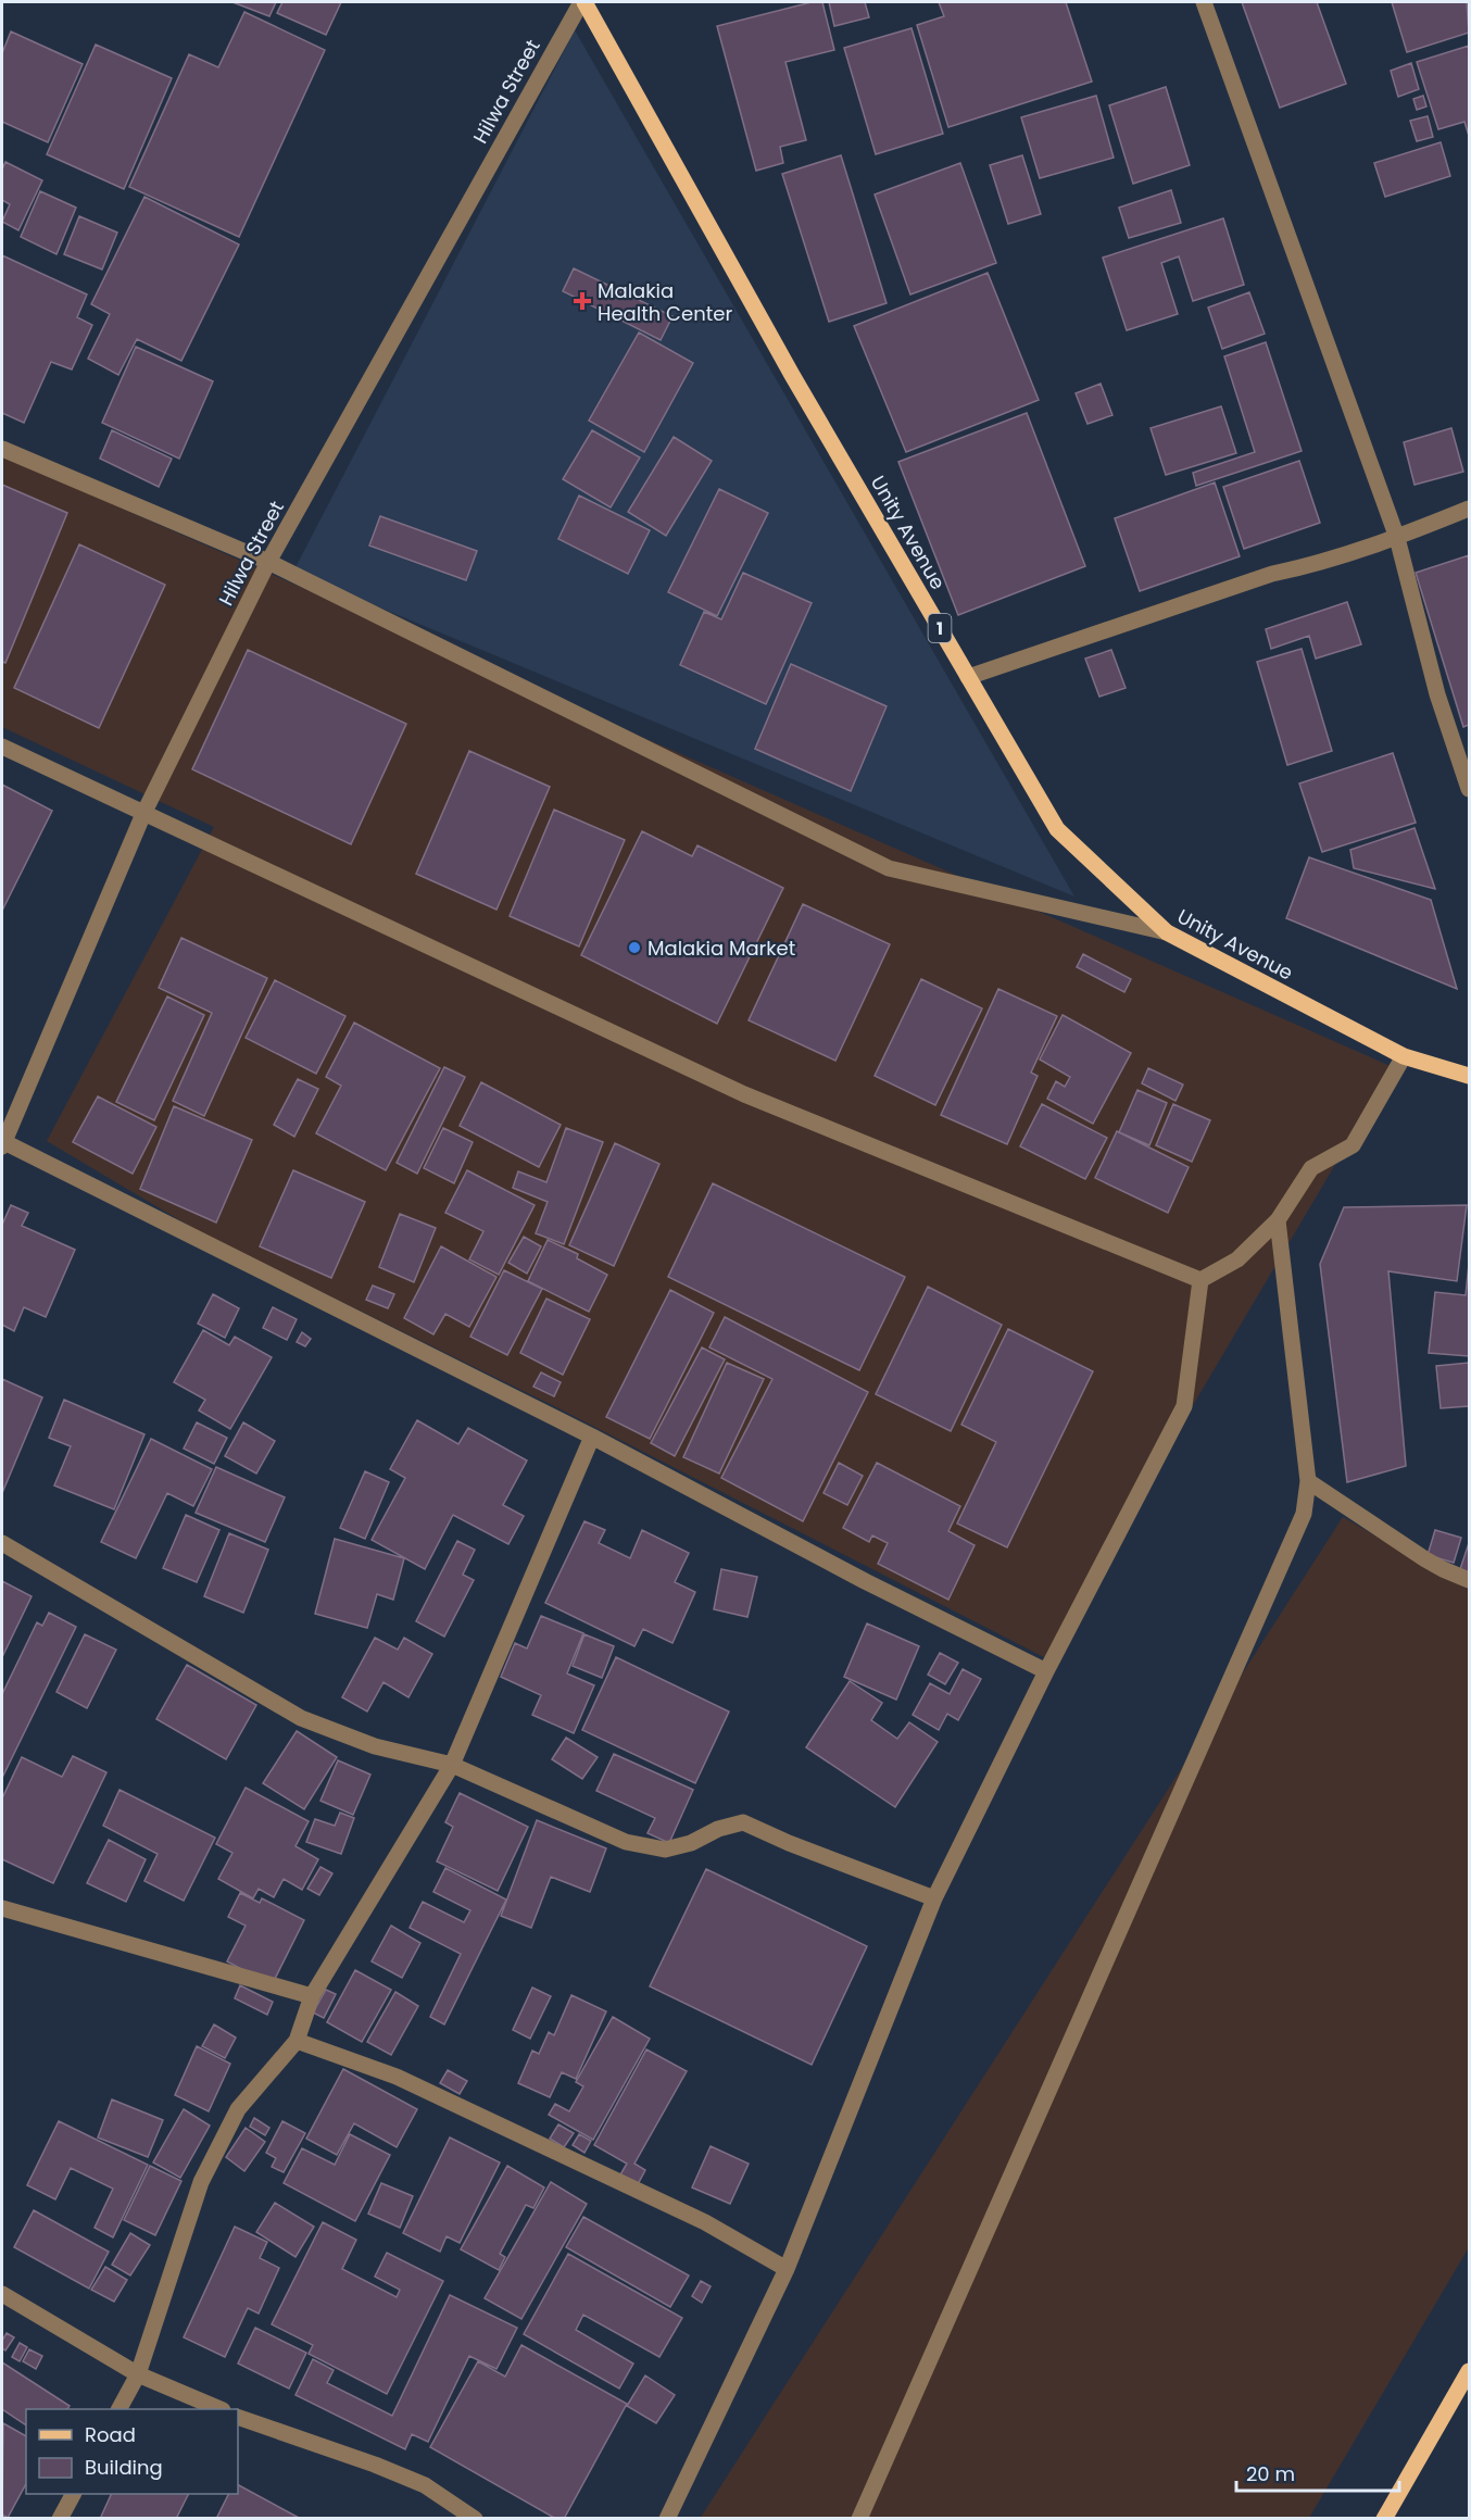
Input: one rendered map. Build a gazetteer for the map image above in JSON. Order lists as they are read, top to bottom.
{
  "streets": {
    "main road": ["Unity Avenue", "1"],
    "street": ["Hilwa Street"]
  },
  "crossings": [
    ["Hilwa Street", "Unity Avenue"]
  ],
  "places": {
    "health": ["Malakia Health Center"],
    "other": ["Malakia Market"]
  },
  "legend": ["Road", "Building"],
  "scale_bar": "20 m"
}
